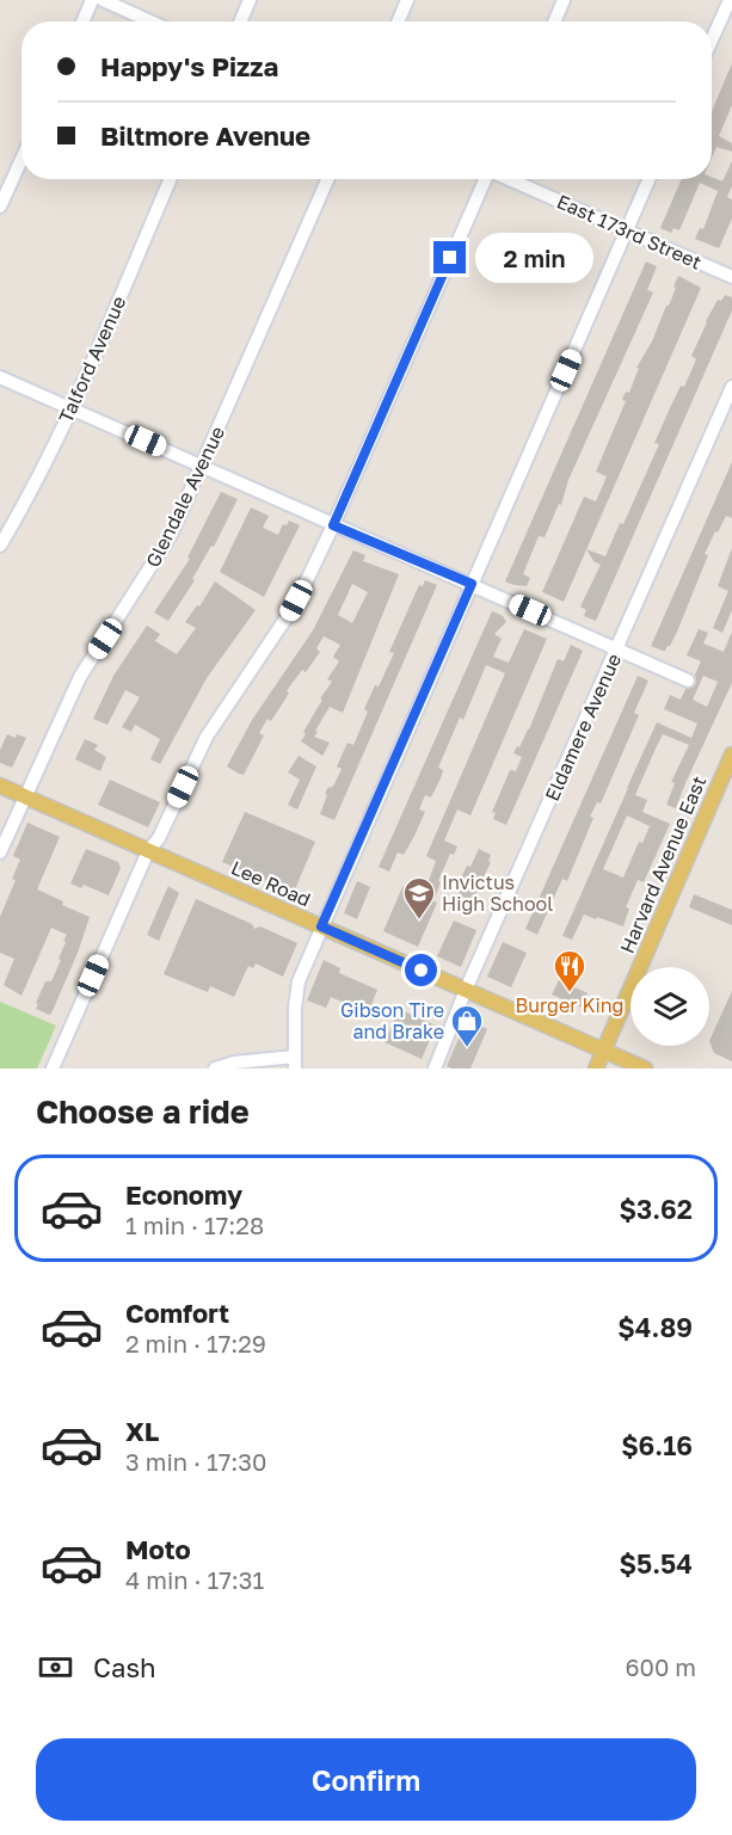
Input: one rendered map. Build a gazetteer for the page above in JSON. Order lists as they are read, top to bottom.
{
  "streets": {
    "main road": ["Harvard Avenue East", "Lee Road"],
    "street": [
      "East 173rd Street",
      "Talford Avenue",
      "Glendale Avenue",
      "Eldamere Avenue"
    ]
  },
  "crossings": [
    ["Glendale Avenue", "Lee Road"],
    ["Eldamere Avenue", "Lee Road"],
    ["Harvard Avenue East", "Lee Road"]
  ],
  "places": {
    "school or university": ["Invictus High School"],
    "restaurant": ["Burger King"],
    "shop": ["Gibson Tire and Brake"]
  },
  "page": {
    "banner": ["Happy's Pizza", "Biltmore Avenue"],
    "bubble": "2 min",
    "heading": "Choose a ride",
    "list": [
      {
        "name": "Economy",
        "note": "1 min · 17:28",
        "value": "$3.62"
      },
      {
        "name": "Comfort",
        "note": "2 min · 17:29",
        "value": "$4.89"
      },
      {
        "name": "XL",
        "note": "3 min · 17:30",
        "value": "$6.16"
      },
      {
        "name": "Moto",
        "note": "4 min · 17:31",
        "value": "$5.54"
      }
    ],
    "pay": ["Cash", "600 m"],
    "buttons": "Confirm"
  }
}
